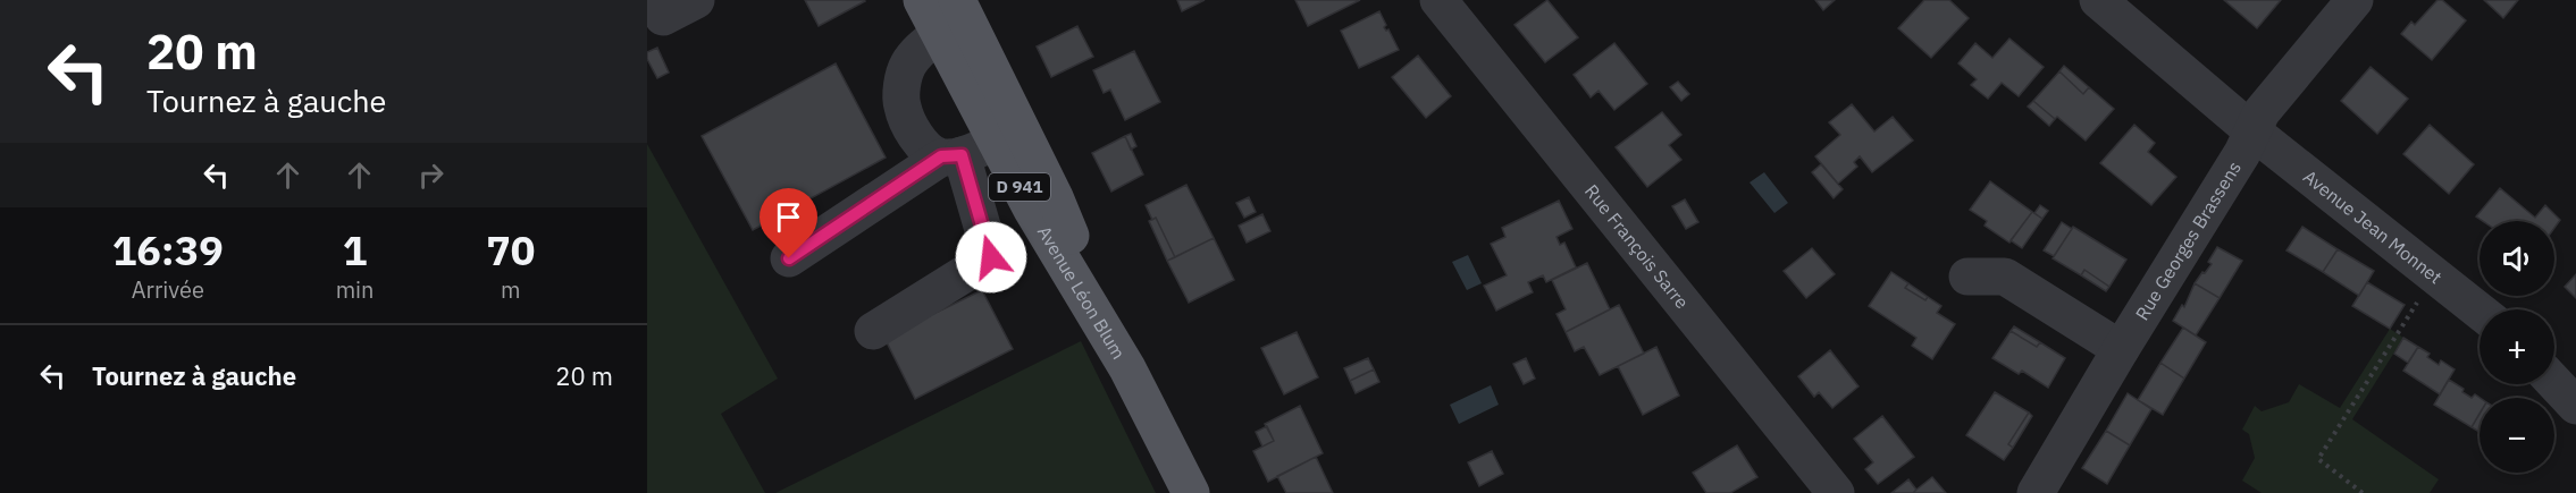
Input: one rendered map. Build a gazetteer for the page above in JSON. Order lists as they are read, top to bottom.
{
  "streets": {
    "main road": ["D 941", "Avenue Léon Blum"],
    "street": ["Avenue Jean Monnet", "Rue Georges Brassens", "Rue François Sarre"]
  },
  "crossings": [
    ["Avenue Jean Monnet", "Rue Georges Brassens"]
  ],
  "page": {
    "turn": ["20 m", "Tournez à gauche"],
    "eta": [
      "16:39",
      "Arrivée",
      "1",
      "min",
      "70",
      "m"
    ],
    "map_buttons": ["+", "−"],
    "list": [
      {
        "name": "Tournez à gauche",
        "value": "20 m"
      }
    ]
  }
}
